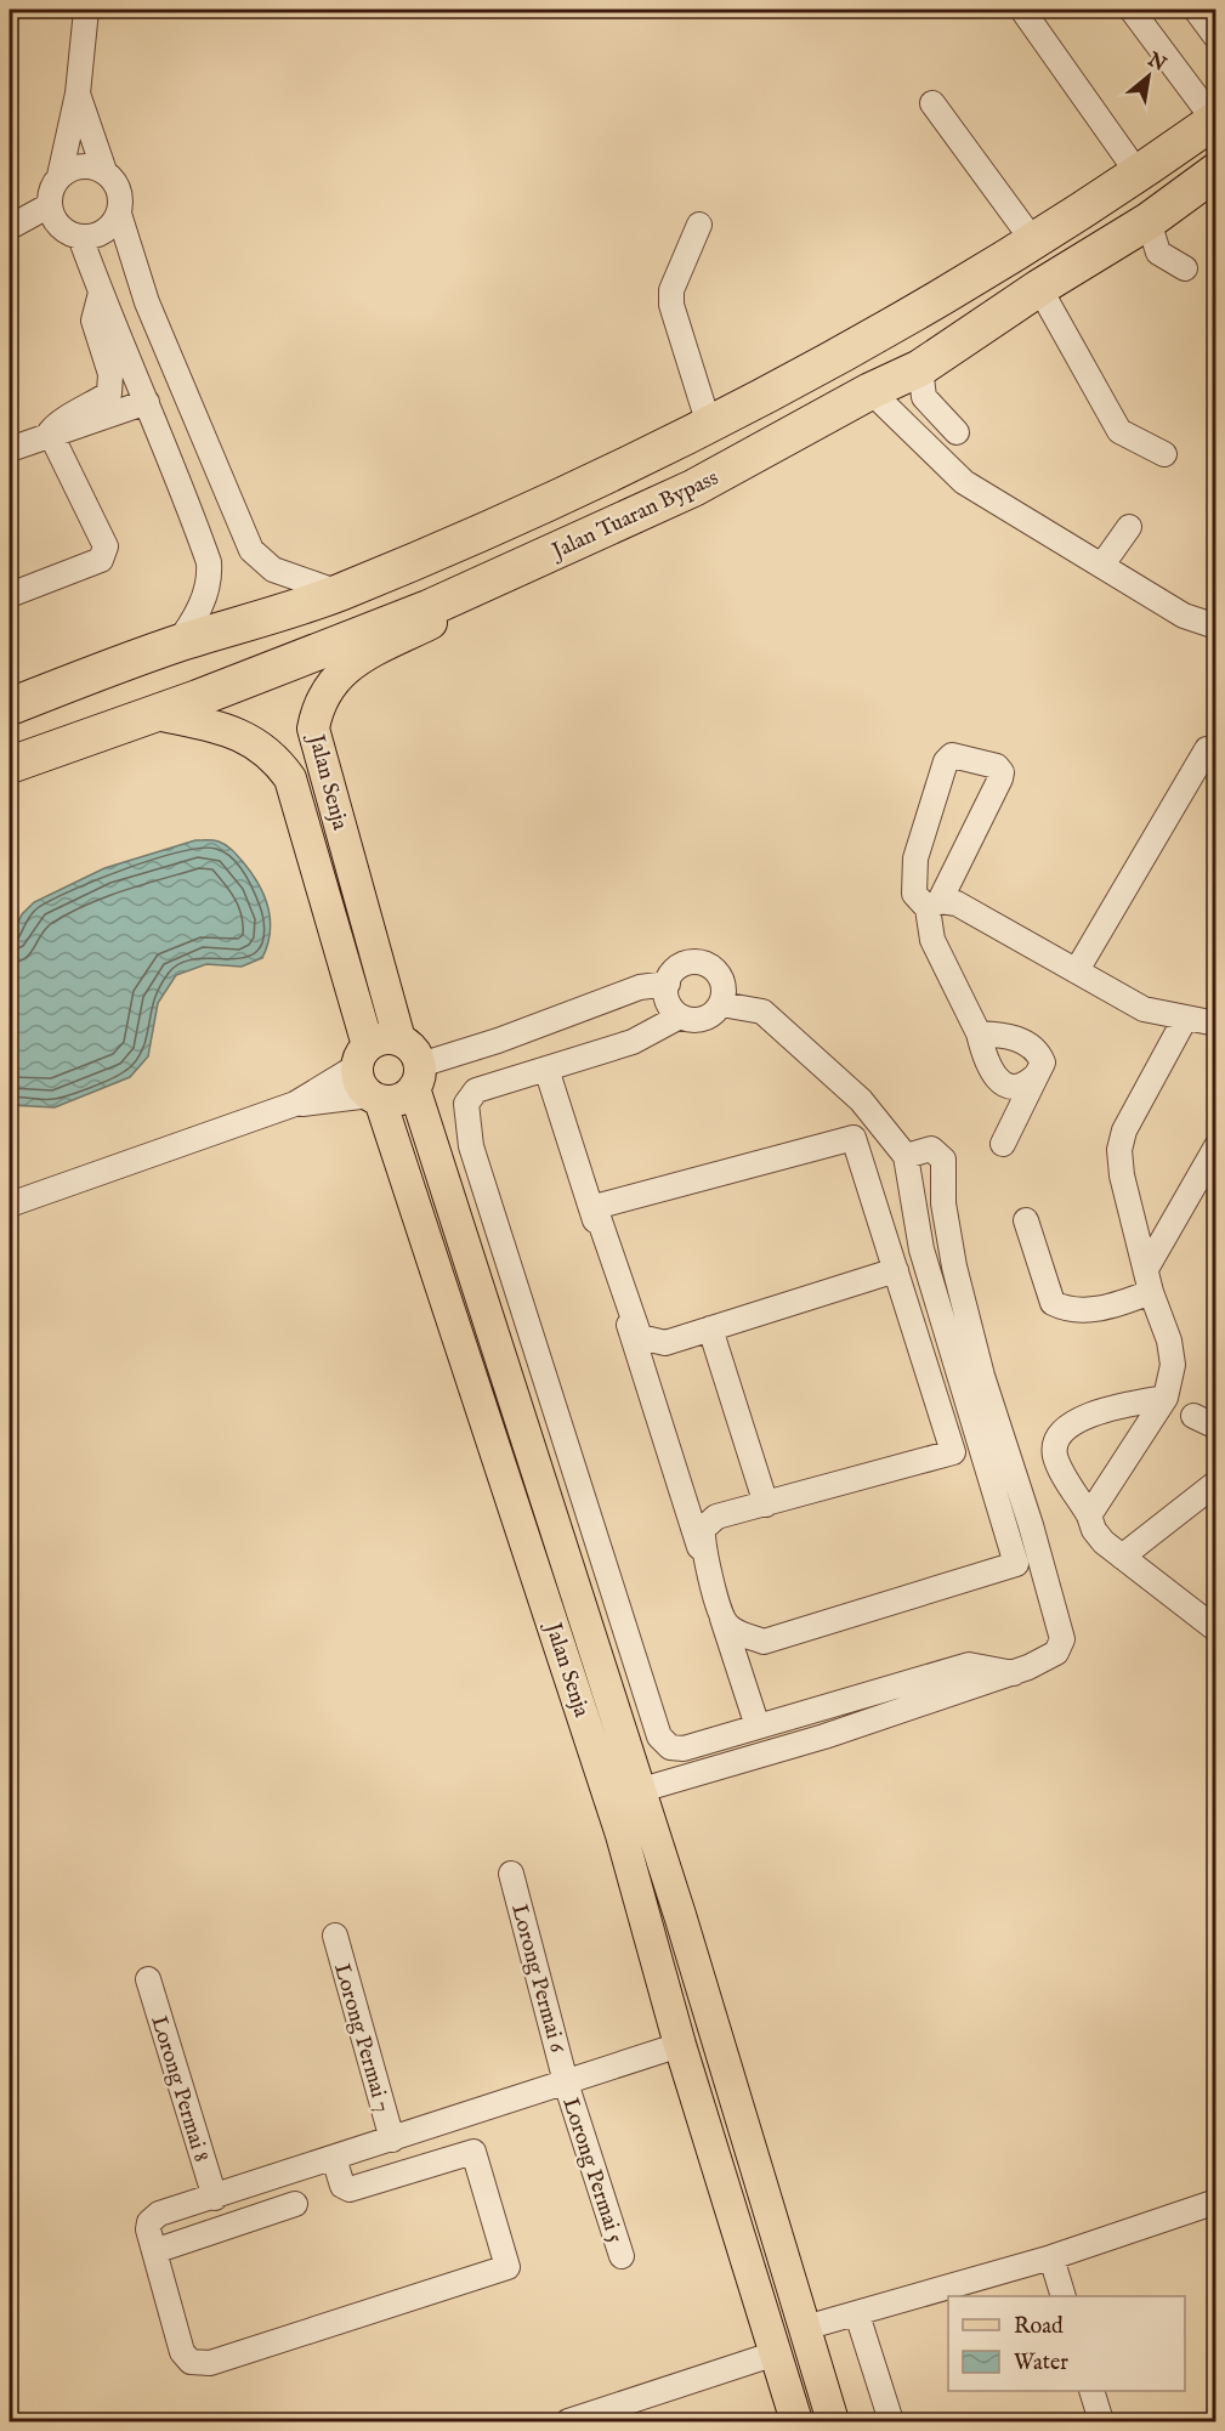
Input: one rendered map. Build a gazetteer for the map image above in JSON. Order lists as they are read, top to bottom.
{
  "streets": {
    "highway": ["Jalan Tuaran Bypass"],
    "main road": ["Jalan Senja"],
    "street": [
      "Lorong Permai 6",
      "Lorong Permai 7",
      "Lorong Permai 8",
      "Lorong Permai 5"
    ]
  },
  "crossings": [
    ["Jalan Tuaran Bypass", "Jalan Senja"],
    ["Lorong Permai 6", "Lorong Permai 5"]
  ],
  "legend": ["Road", "Water"],
  "north": "top right"
}
